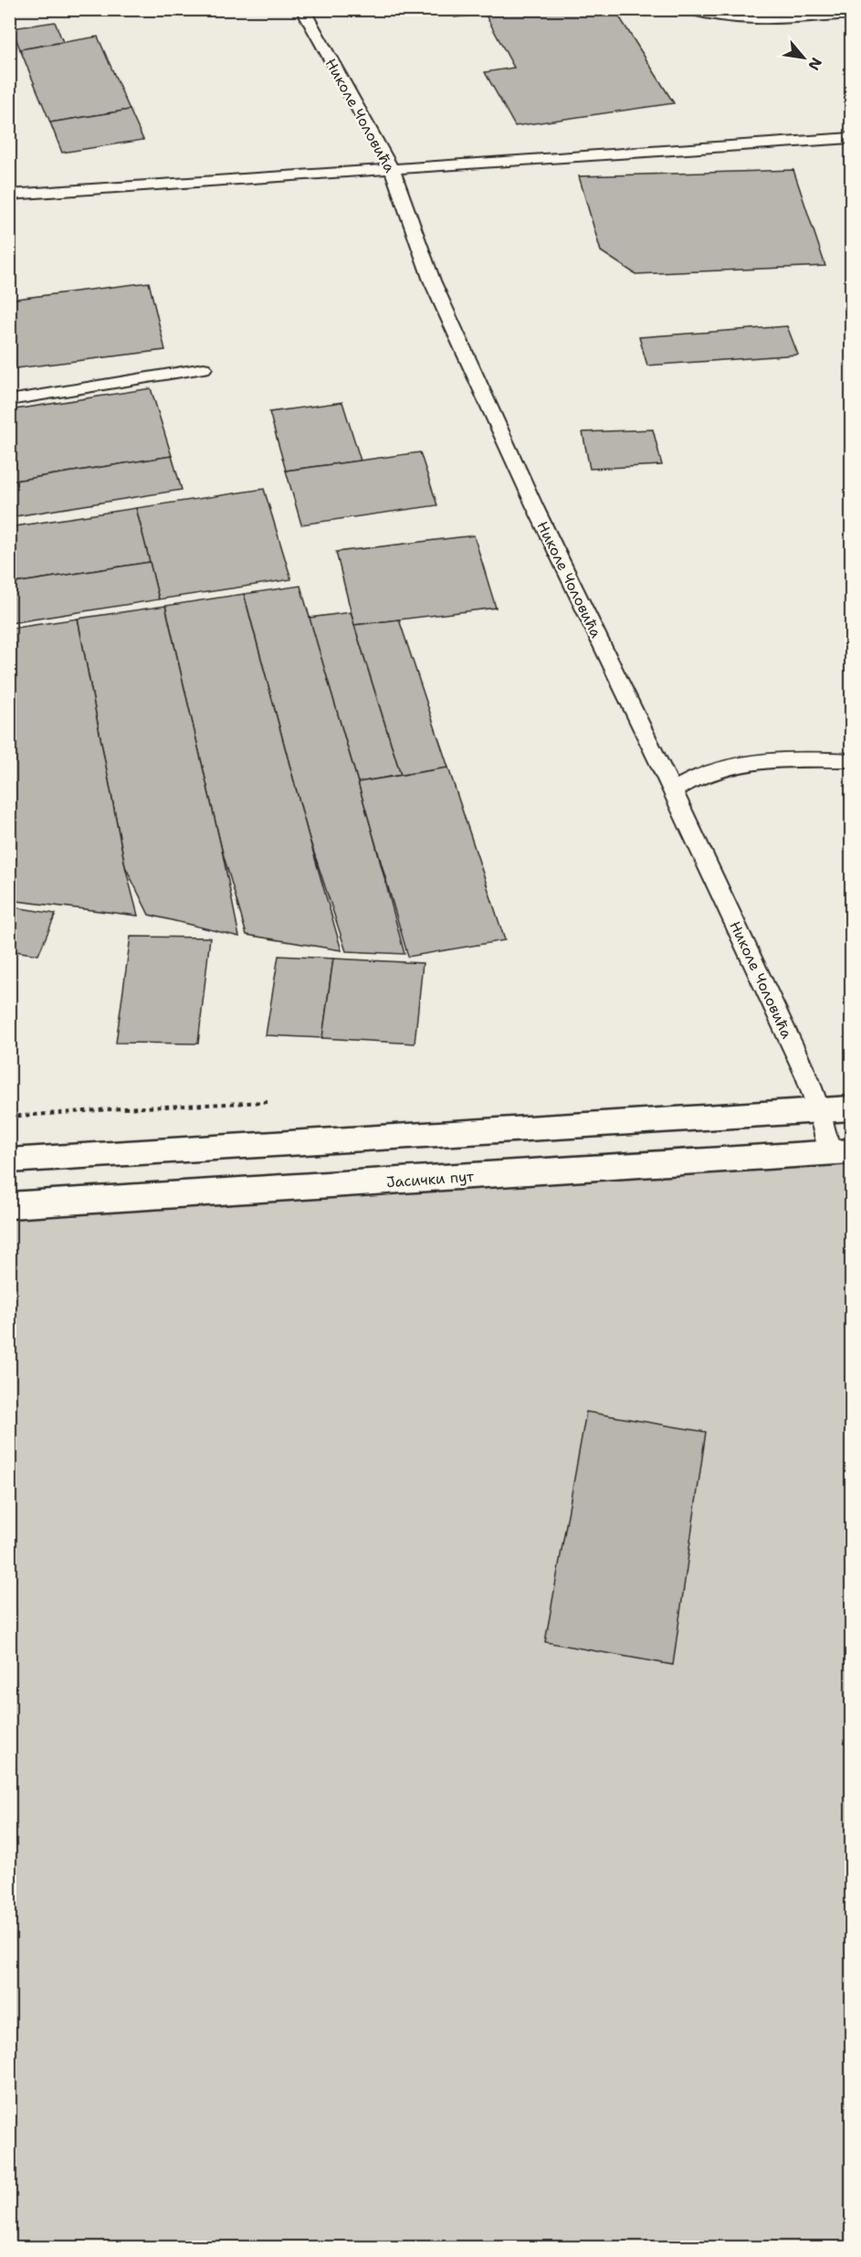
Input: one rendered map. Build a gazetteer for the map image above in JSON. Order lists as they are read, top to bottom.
{
  "streets": {
    "main road": ["Јасички пут"],
    "lane": ["Николе Чоловића"]
  },
  "crossings": [
    ["Николе Чоловића", "Јасички пут"]
  ],
  "north": "bottom right"
}
